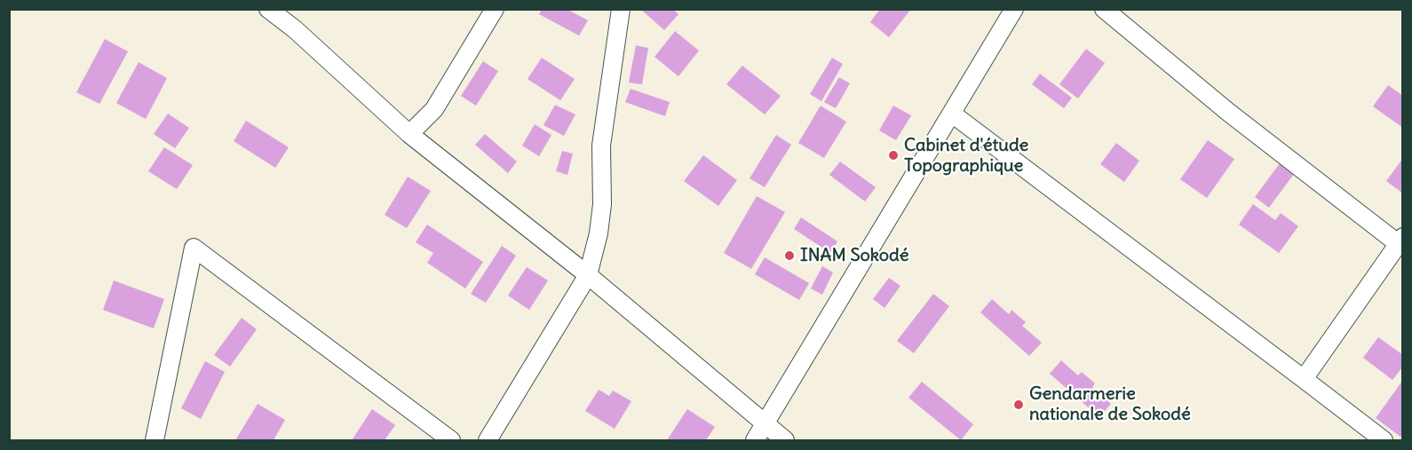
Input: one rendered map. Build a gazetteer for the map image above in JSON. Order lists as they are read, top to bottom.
{
  "places": ["Cabinet d'étude Topographique", "INAM Sokodé", "Gendarmerie nationale de Sokodé"]
}
